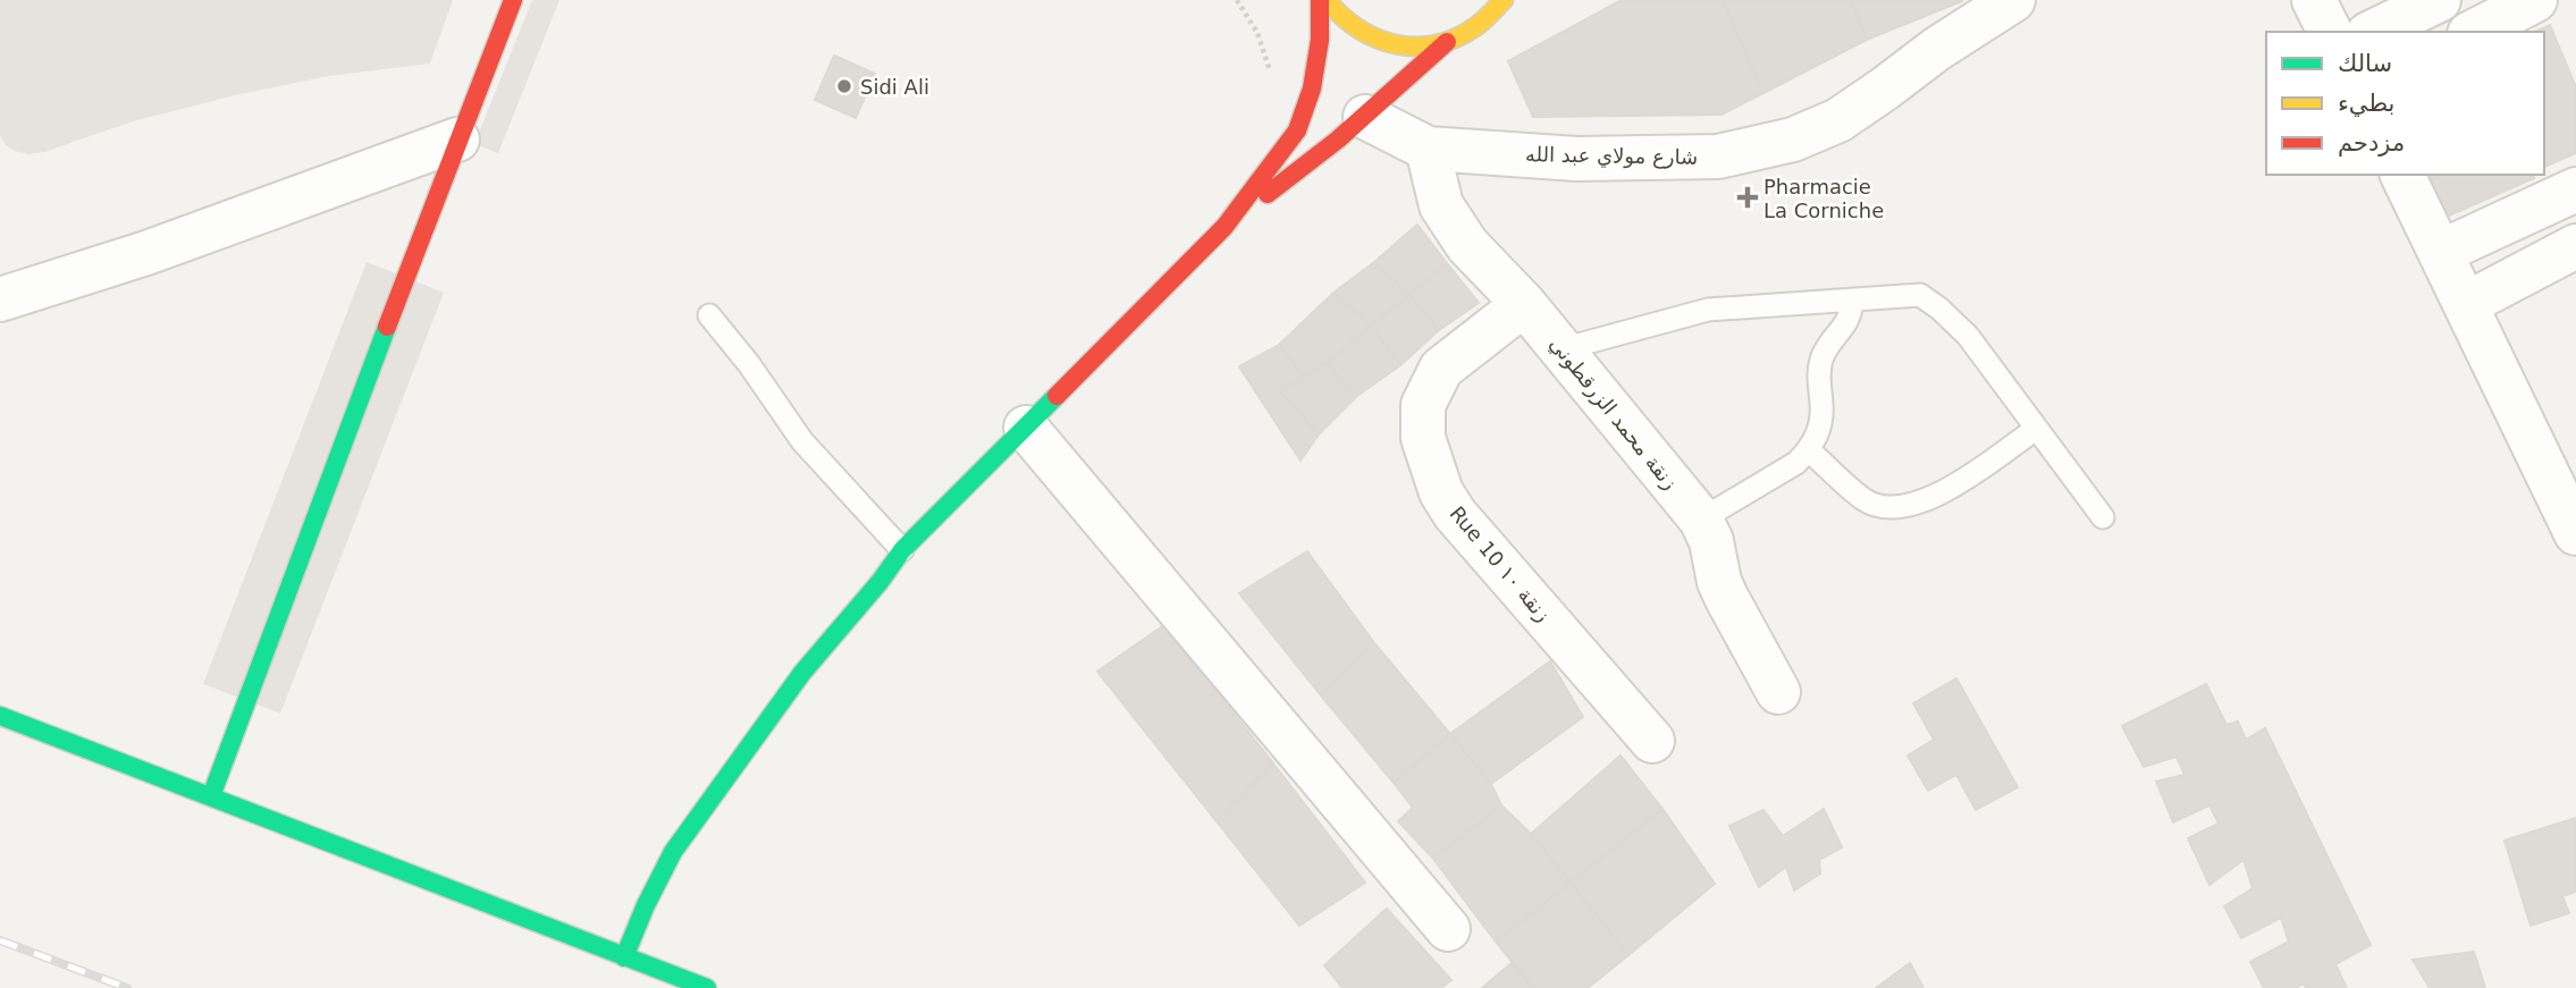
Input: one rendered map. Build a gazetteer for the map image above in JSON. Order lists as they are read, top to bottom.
{
  "streets": {
    "street": ["شارع مولاي عبد الله", "زنقة محمد الزرقطوني", "Rue 10 زنقة ١٠"]
  },
  "crossings": [
    ["شارع مولاي عبد الله", "زنقة محمد الزرقطوني"],
    ["زنقة محمد الزرقطوني", "Rue 10 زنقة ١٠"]
  ],
  "places": {
    "other": ["Sidi Ali"],
    "health": ["Pharmacie La Corniche"]
  },
  "legend": ["سالك", "بطيء", "مزدحم"]
}
